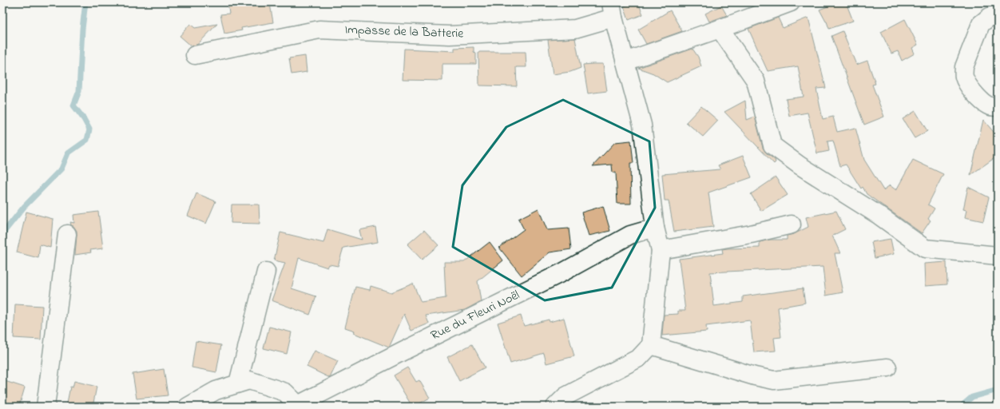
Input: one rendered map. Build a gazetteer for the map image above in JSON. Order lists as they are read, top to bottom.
{
  "streets": {
    "street": ["Impasse de la Batterie", "Rue du Fleuri Noël"]
  }
}
